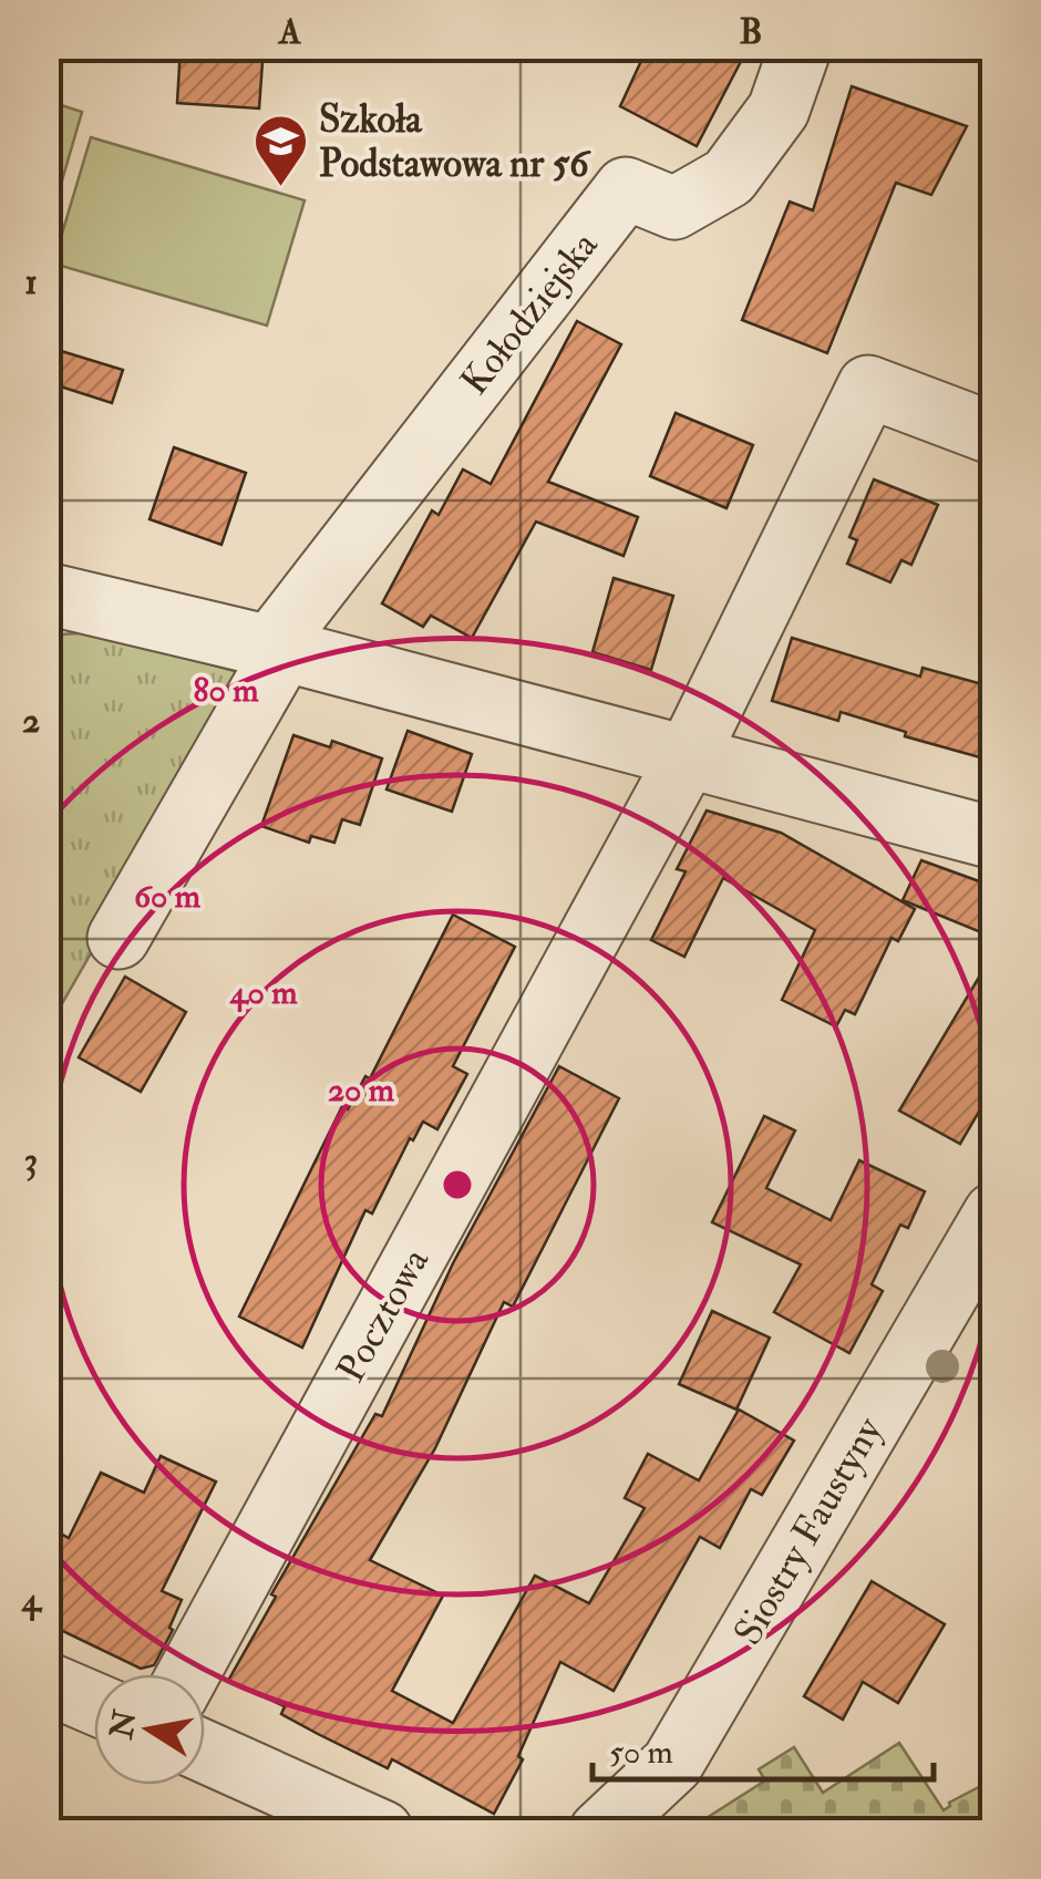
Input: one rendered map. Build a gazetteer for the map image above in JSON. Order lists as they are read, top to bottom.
{
  "streets": {
    "street": ["Kołodziejska", "Pocztowa", "Siostry Faustyny"]
  },
  "places": {
    "school or university": ["Szkoła Podstawowa nr 56"]
  },
  "scale_bar": "50 m",
  "north": "left",
  "grid": {
    "columns": ["A", "B"],
    "rows": [
      "1",
      "2",
      "3",
      "4"
    ]
  },
  "rings": [
    "80 m",
    "60 m",
    "40 m",
    "20 m"
  ]
}
